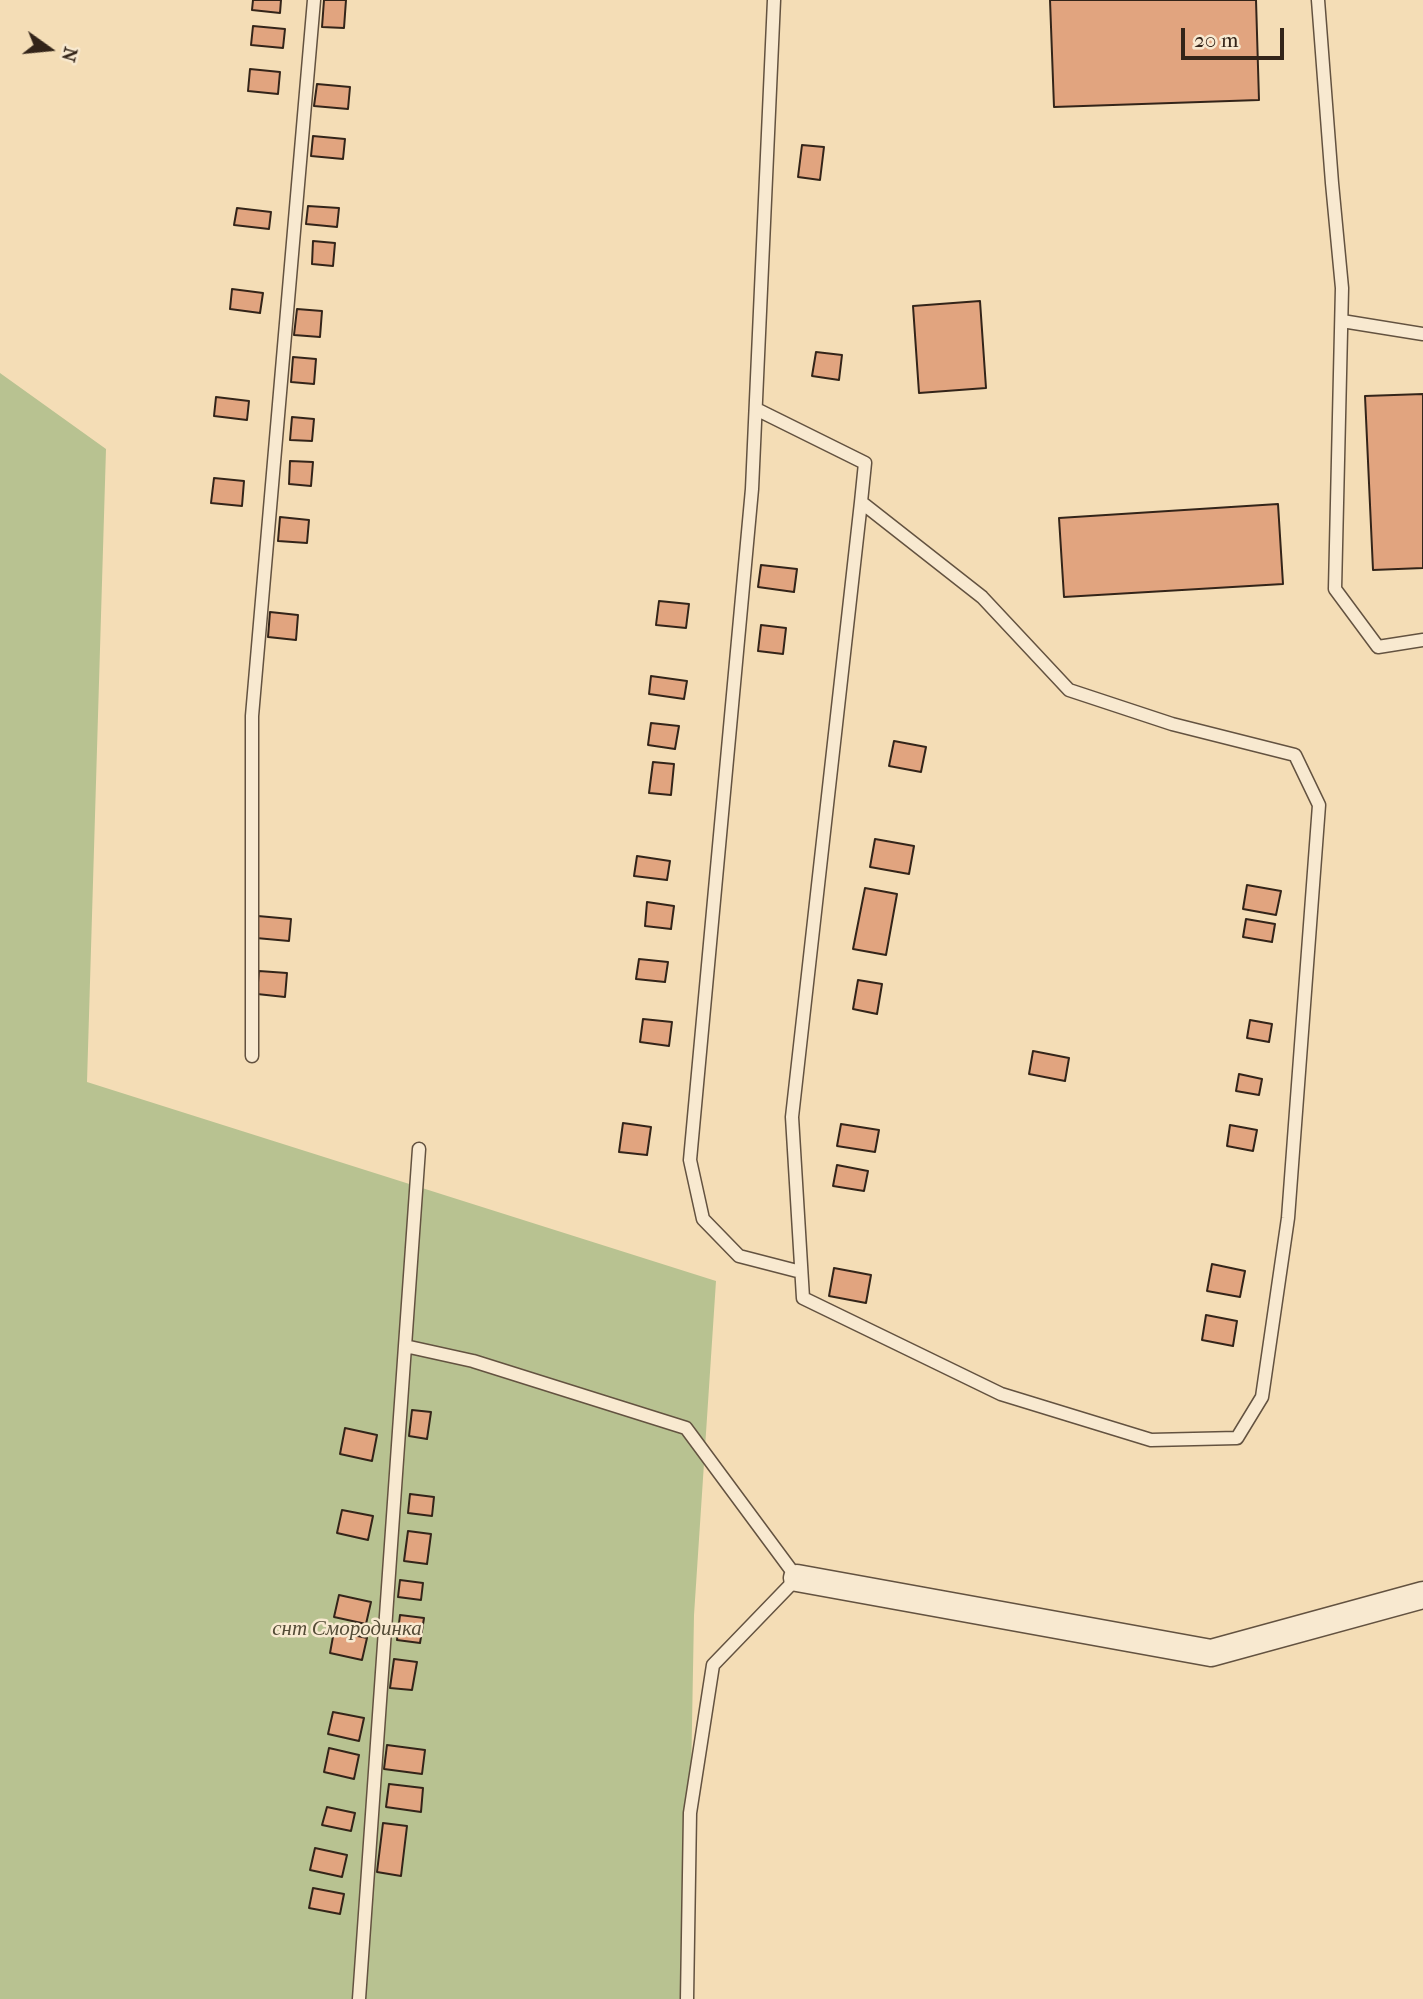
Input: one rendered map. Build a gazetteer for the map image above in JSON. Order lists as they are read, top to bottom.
{
  "parks": ["снт Смородинка"],
  "scale_bar": "20 m",
  "north": "right"
}
